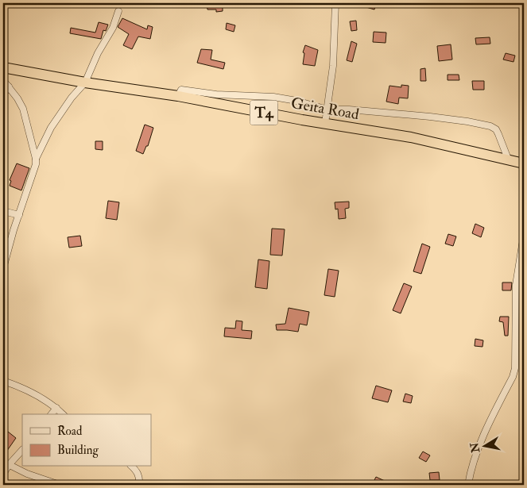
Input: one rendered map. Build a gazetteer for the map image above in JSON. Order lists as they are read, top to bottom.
{
  "streets": {
    "highway": ["Geita Road", "T4"]
  },
  "legend": ["Road", "Building"],
  "north": "left"
}
